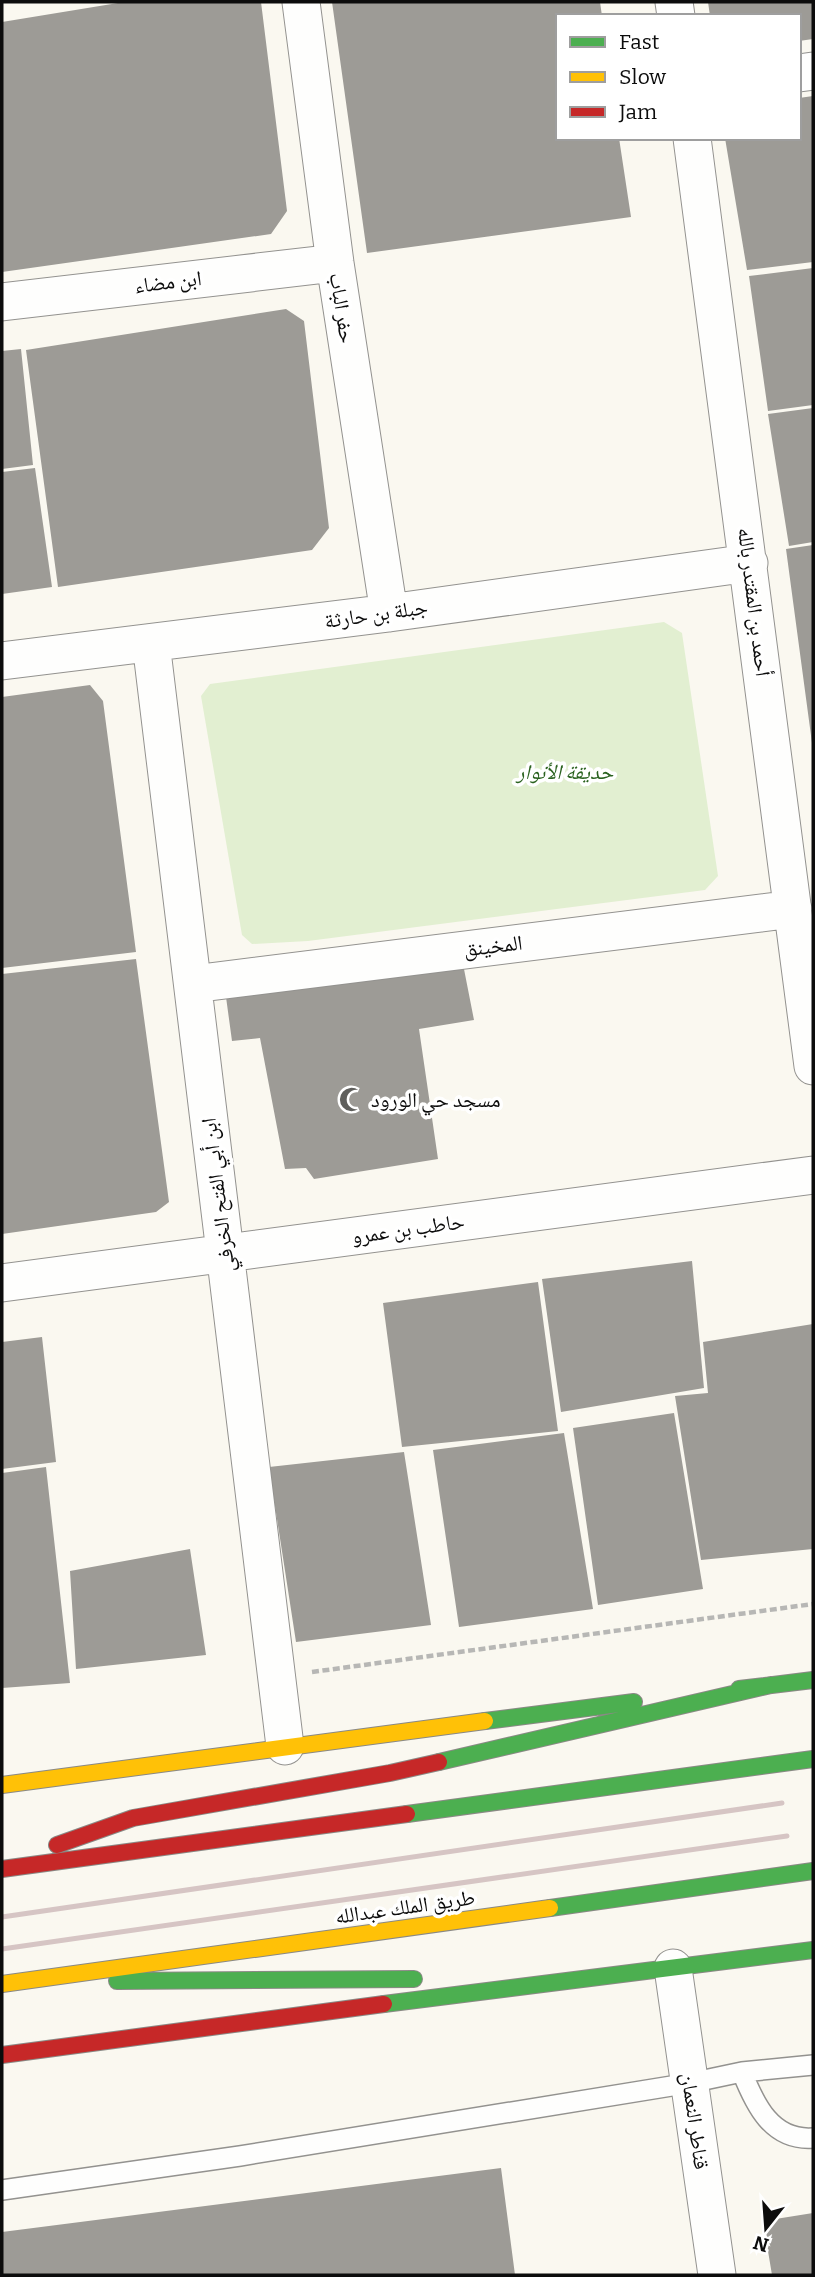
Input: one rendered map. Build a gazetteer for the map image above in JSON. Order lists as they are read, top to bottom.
{
  "streets": {
    "main road": ["طريق الملك عبدالله"],
    "street": [
      "ابن مضاء",
      "حفر الباب",
      "أحمد بن المقتدر بالله",
      "جبلة بن حارثة",
      "المخينق",
      "ابن أبي الفتح الخرفي",
      "حاطب بن عمرو",
      "قناطر النعمان"
    ]
  },
  "crossings": [
    ["ابن مضاء", "حفر الباب"],
    ["حفر الباب", "جبلة بن حارثة"],
    ["أحمد بن المقتدر بالله", "جبلة بن حارثة"],
    ["أحمد بن المقتدر بالله", "المخينق"],
    ["جبلة بن حارثة", "ابن أبي الفتح الخرفي"],
    ["المخينق", "ابن أبي الفتح الخرفي"],
    ["ابن أبي الفتح الخرفي", "حاطب بن عمرو"]
  ],
  "parks": ["حديقة الأنوار"],
  "places": {
    "mosque": ["مسجد حي الورود"]
  },
  "legend": ["Fast", "Slow", "Jam"],
  "north": "bottom"
}
